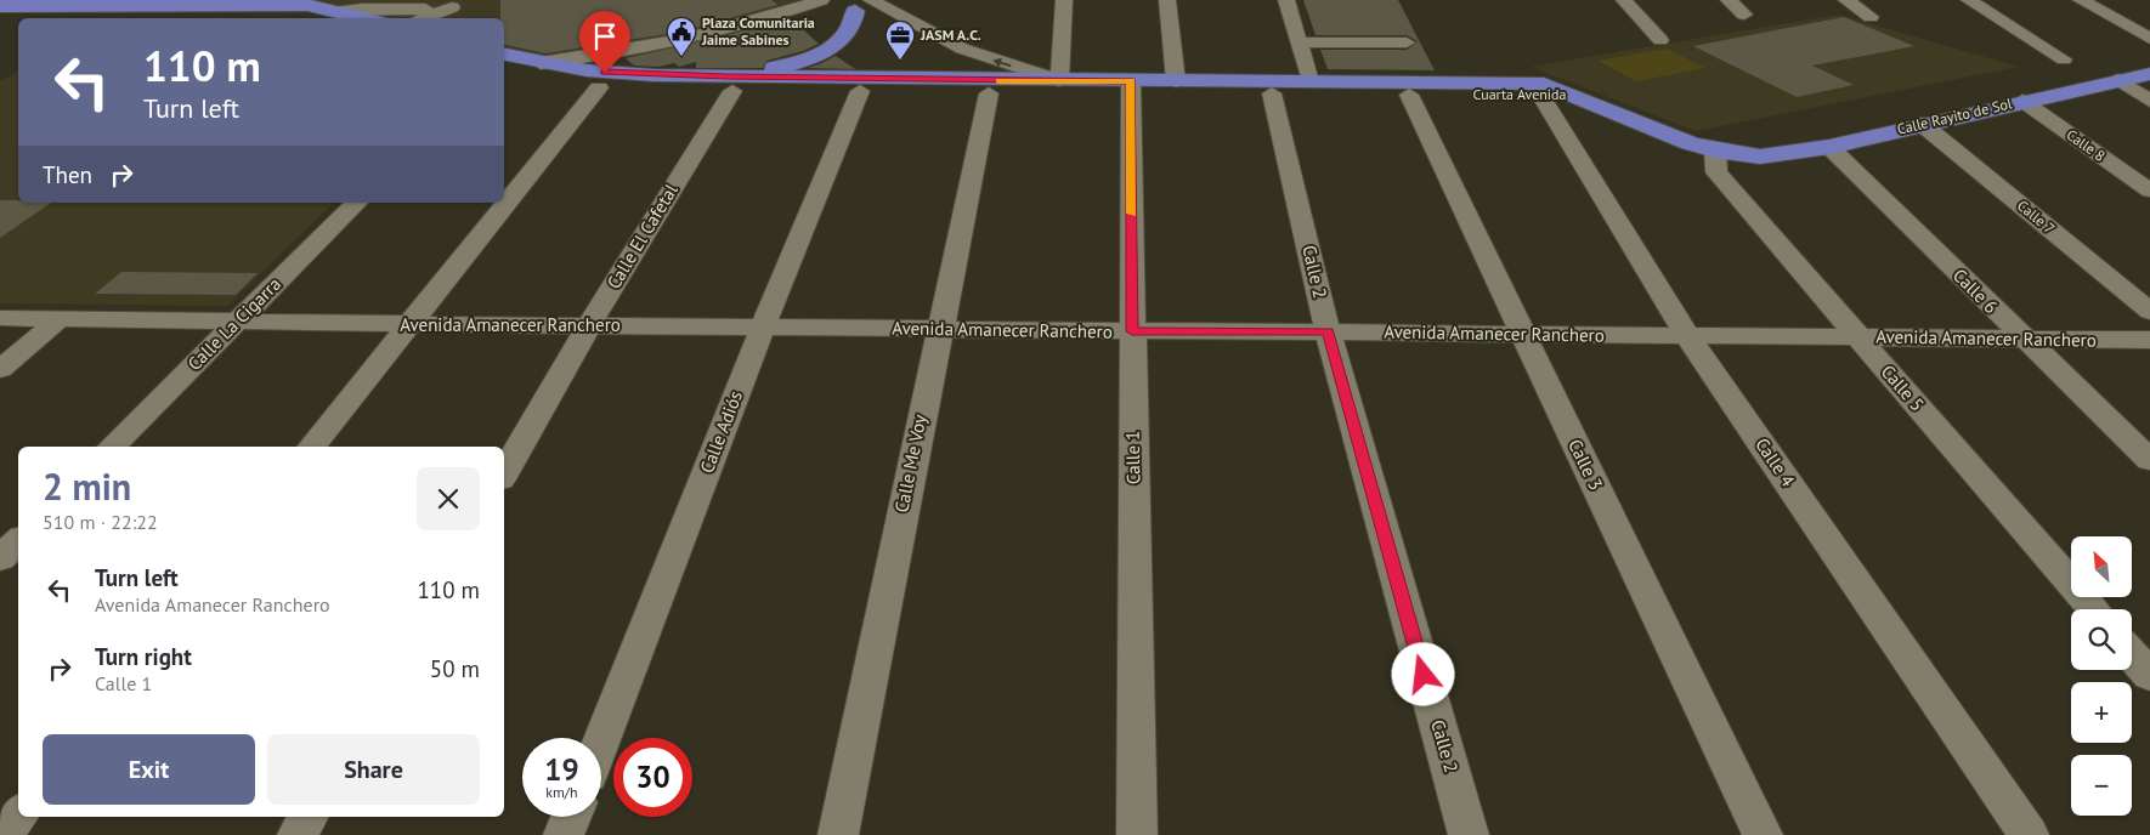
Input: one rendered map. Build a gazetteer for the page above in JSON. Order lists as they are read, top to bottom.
{
  "streets": {
    "main road": ["Cuarta Avenida", "Calle Rayito de Sol"],
    "street": [
      "Calle 8",
      "Calle 7",
      "Calle El Cafetal",
      "Calle 2",
      "Calle 6",
      "Calle La Cigarra",
      "Avenida Amanecer Ranchero",
      "Calle 5",
      "Calle Adiós",
      "Calle 1",
      "Calle 4",
      "Calle Me Voy",
      "Calle 3"
    ]
  },
  "crossings": [
    ["Cuarta Avenida", "Calle Rayito de Sol"],
    ["Cuarta Avenida", "Calle El Cafetal"],
    ["Cuarta Avenida", "Calle 2"],
    ["Cuarta Avenida", "Calle 5"],
    ["Cuarta Avenida", "Calle Adiós"],
    ["Cuarta Avenida", "Calle 1"],
    ["Cuarta Avenida", "Calle 4"],
    ["Cuarta Avenida", "Calle Me Voy"],
    ["Cuarta Avenida", "Calle 3"],
    ["Calle Rayito de Sol", "Calle 8"],
    ["Calle Rayito de Sol", "Calle 7"],
    ["Calle Rayito de Sol", "Calle 6"],
    ["Calle Rayito de Sol", "Calle 5"],
    ["Calle El Cafetal", "Avenida Amanecer Ranchero"],
    ["Calle 2", "Avenida Amanecer Ranchero"],
    ["Calle 6", "Avenida Amanecer Ranchero"],
    ["Calle La Cigarra", "Avenida Amanecer Ranchero"],
    ["Avenida Amanecer Ranchero", "Calle 5"],
    ["Avenida Amanecer Ranchero", "Calle Adiós"],
    ["Avenida Amanecer Ranchero", "Calle 1"],
    ["Avenida Amanecer Ranchero", "Calle 4"],
    ["Avenida Amanecer Ranchero", "Calle Me Voy"],
    ["Avenida Amanecer Ranchero", "Calle 3"]
  ],
  "places": {
    "public building": ["Plaza Comunitaria Jaime Sabines"],
    "office": ["JASM A.C."]
  },
  "north": "top left",
  "page": {
    "turn": ["110 m", "Turn left"],
    "then": "Then",
    "heading": ["2 min", "510 m · 22:22"],
    "map_buttons": ["+", "−"],
    "list": [
      {
        "name": "Turn left",
        "note": "Avenida Amanecer Ranchero",
        "value": "110 m"
      },
      {
        "name": "Turn right",
        "note": "Calle 1",
        "value": "50 m"
      }
    ],
    "buttons": ["Exit", "Share"],
    "speed": "19 km/h",
    "limit": "30"
  }
}
